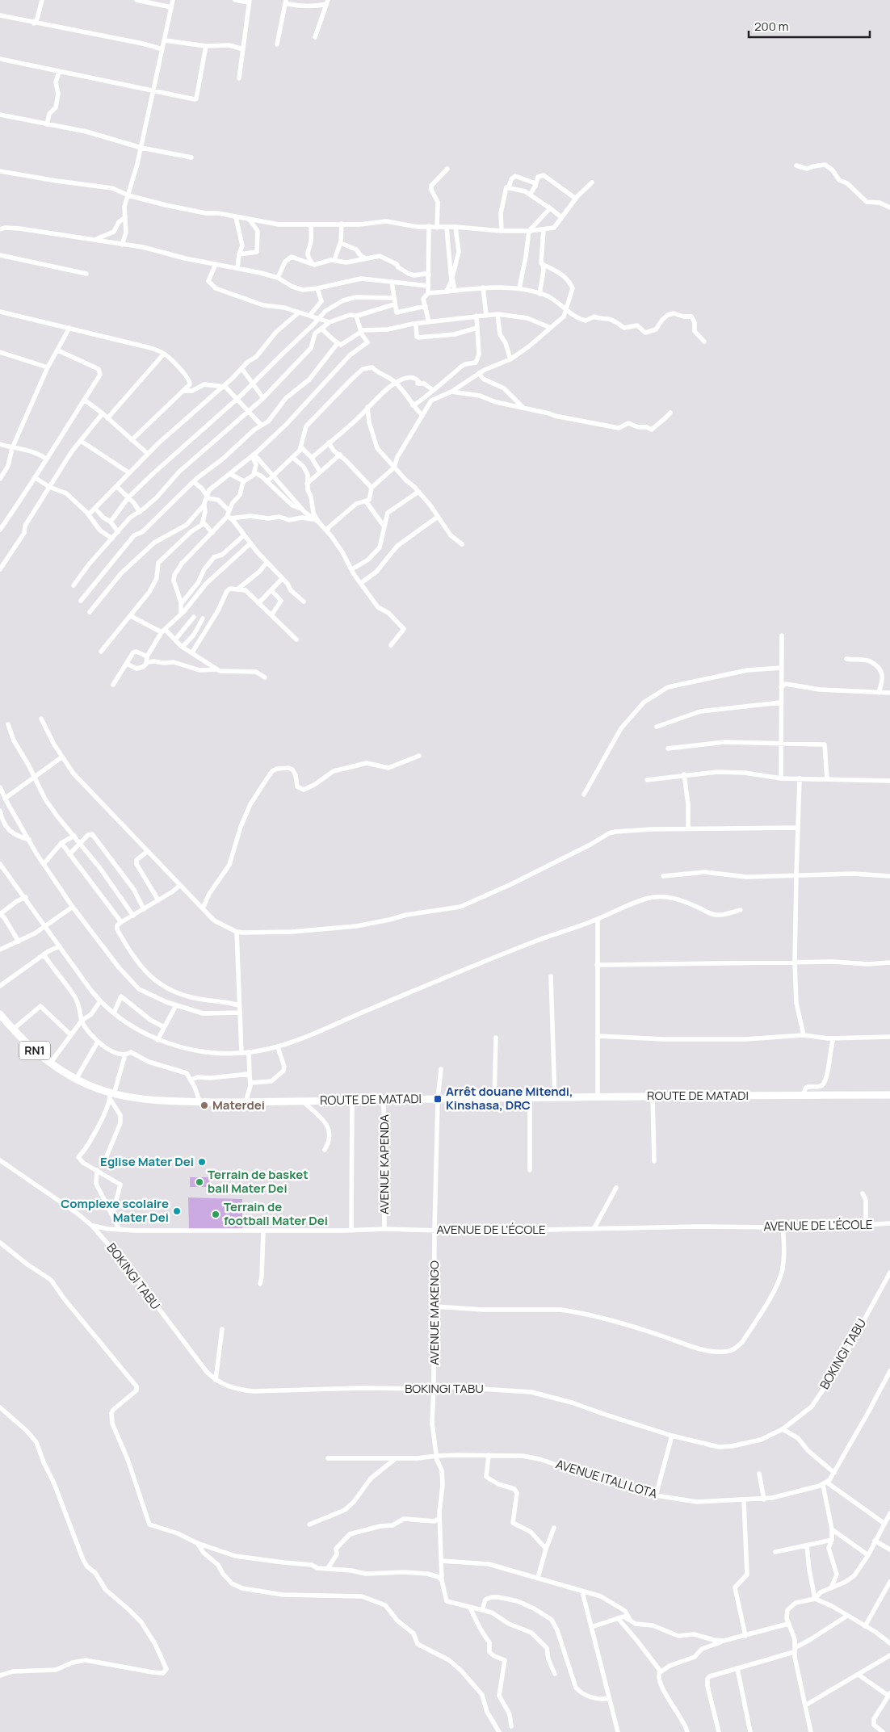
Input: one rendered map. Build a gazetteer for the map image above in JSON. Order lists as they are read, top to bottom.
{
  "streets": {
    "highway": ["RN1", "ROUTE DE MATADI"],
    "street": [
      "AVENUE KAPENDA",
      "AVENUE DE L'ÉCOLE",
      "BOKINGI TABU",
      "AVENUE MAKENGO",
      "AVENUE ITALI LOTA"
    ]
  },
  "crossings": [
    ["ROUTE DE MATADI", "AVENUE KAPENDA"],
    ["ROUTE DE MATADI", "AVENUE MAKENGO"],
    ["AVENUE KAPENDA", "AVENUE DE L'ÉCOLE"],
    ["AVENUE DE L'ÉCOLE", "BOKINGI TABU"],
    ["AVENUE DE L'ÉCOLE", "AVENUE MAKENGO"],
    ["BOKINGI TABU", "AVENUE MAKENGO"],
    ["AVENUE MAKENGO", "AVENUE ITALI LOTA"]
  ],
  "places": {
    "transit": ["Arrêt douane Mitendi, Kinshasa, DRC"],
    "other": [
      "Materdei",
      "Eglise Mater Dei",
      "Terrain de basket ball Mater Dei",
      "Complexe scolaire Mater Dei",
      "Terrain de football Mater Dei"
    ]
  },
  "scale_bar": "200 m"
}
